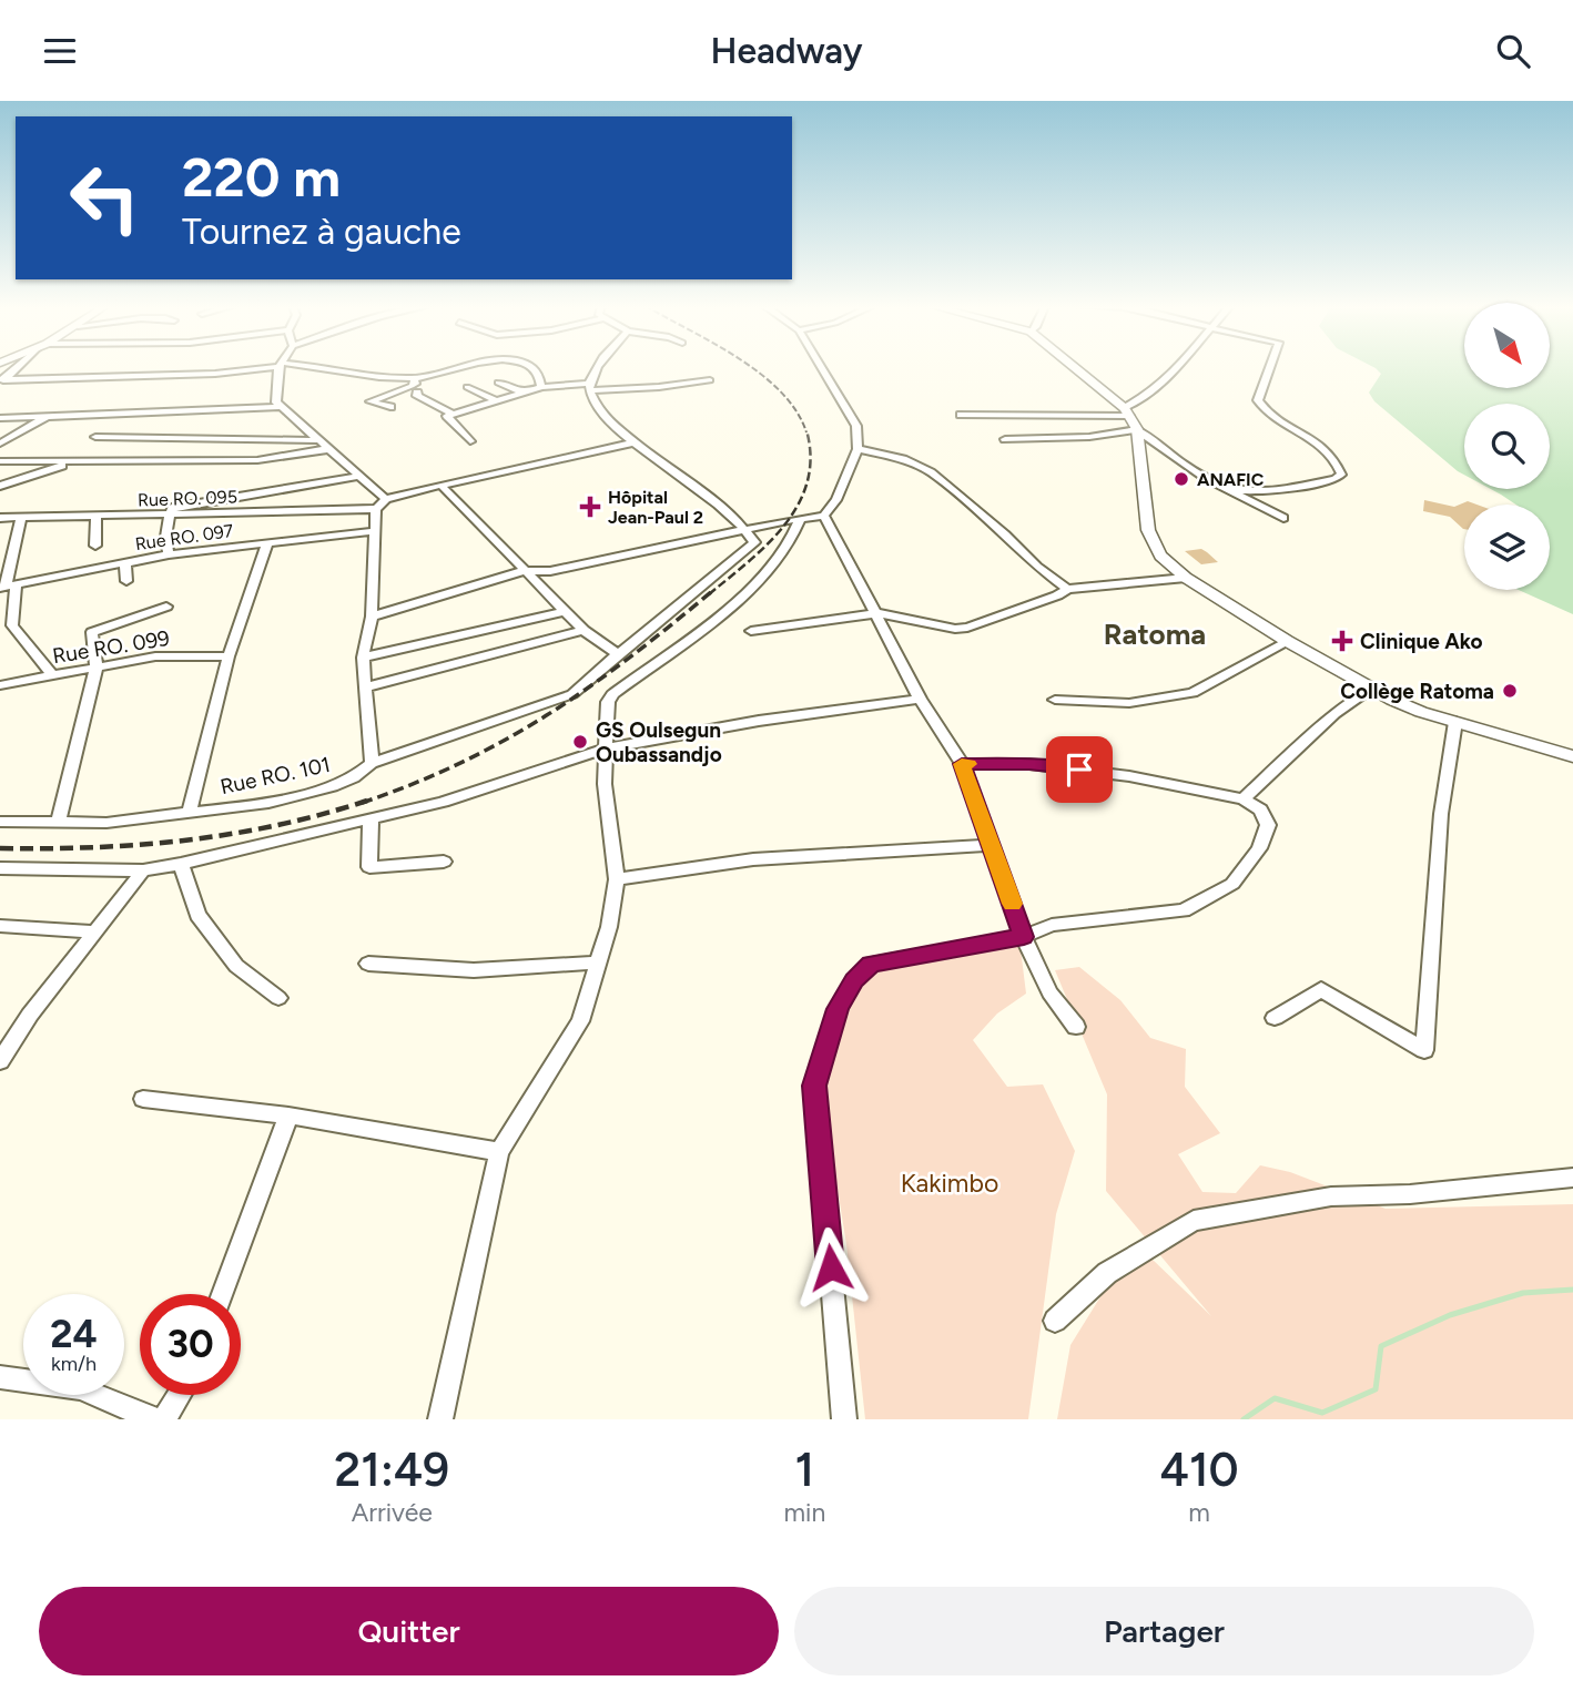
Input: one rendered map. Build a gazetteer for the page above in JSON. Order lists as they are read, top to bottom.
{
  "streets": {
    "street": [
      "Rue RO. 095",
      "Rue RO. 097",
      "Rue RO. 099",
      "Rue RO. 101"
    ]
  },
  "districts": ["Ratoma"],
  "parks": ["Kakimbo"],
  "places": {
    "other": ["ANAFIC", "Collège Ratoma", "GS Oulsegun Oubassandjo"],
    "health": ["Hôpital Jean-Paul 2", "Clinique Ako"]
  },
  "north": "bottom right",
  "page": {
    "header": "Headway",
    "turn": ["220 m", "Tournez à gauche"],
    "speed": "24 km/h",
    "limit": "30",
    "eta": [
      "21:49",
      "Arrivée",
      "1",
      "min",
      "410",
      "m"
    ],
    "buttons": ["Quitter", "Partager"]
  }
}
